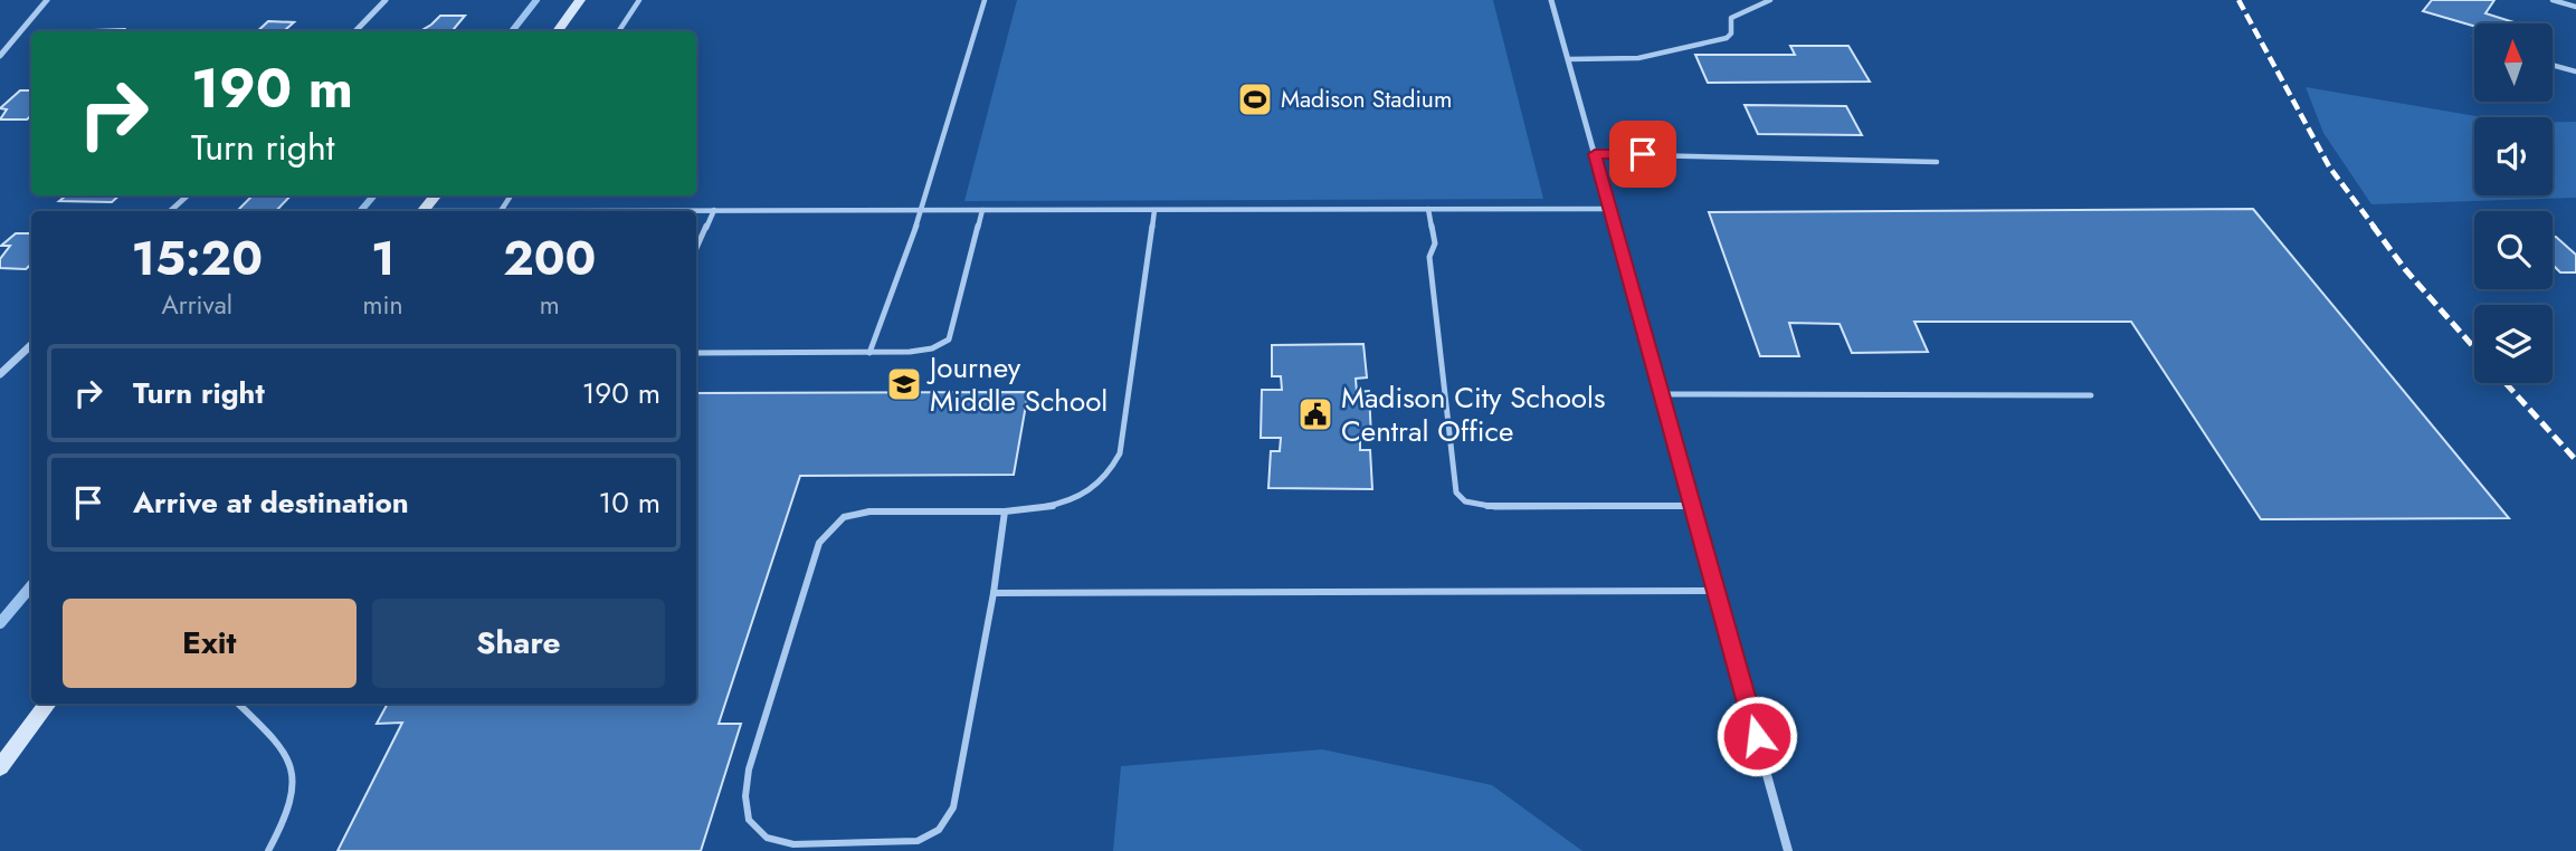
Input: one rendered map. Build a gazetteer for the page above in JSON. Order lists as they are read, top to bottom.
{
  "places": {
    "sports": ["Madison Stadium"],
    "school or university": ["Journey Middle School"],
    "public building": ["Madison City Schools Central Office"]
  },
  "north": "top",
  "page": {
    "turn": ["190 m", "Turn right"],
    "eta": [
      "15:20",
      "Arrival",
      "1",
      "min",
      "200",
      "m"
    ],
    "list": [
      {
        "name": "Turn right",
        "value": "190 m"
      },
      {
        "name": "Arrive at destination",
        "value": "10 m"
      }
    ],
    "buttons": ["Exit", "Share"]
  }
}
